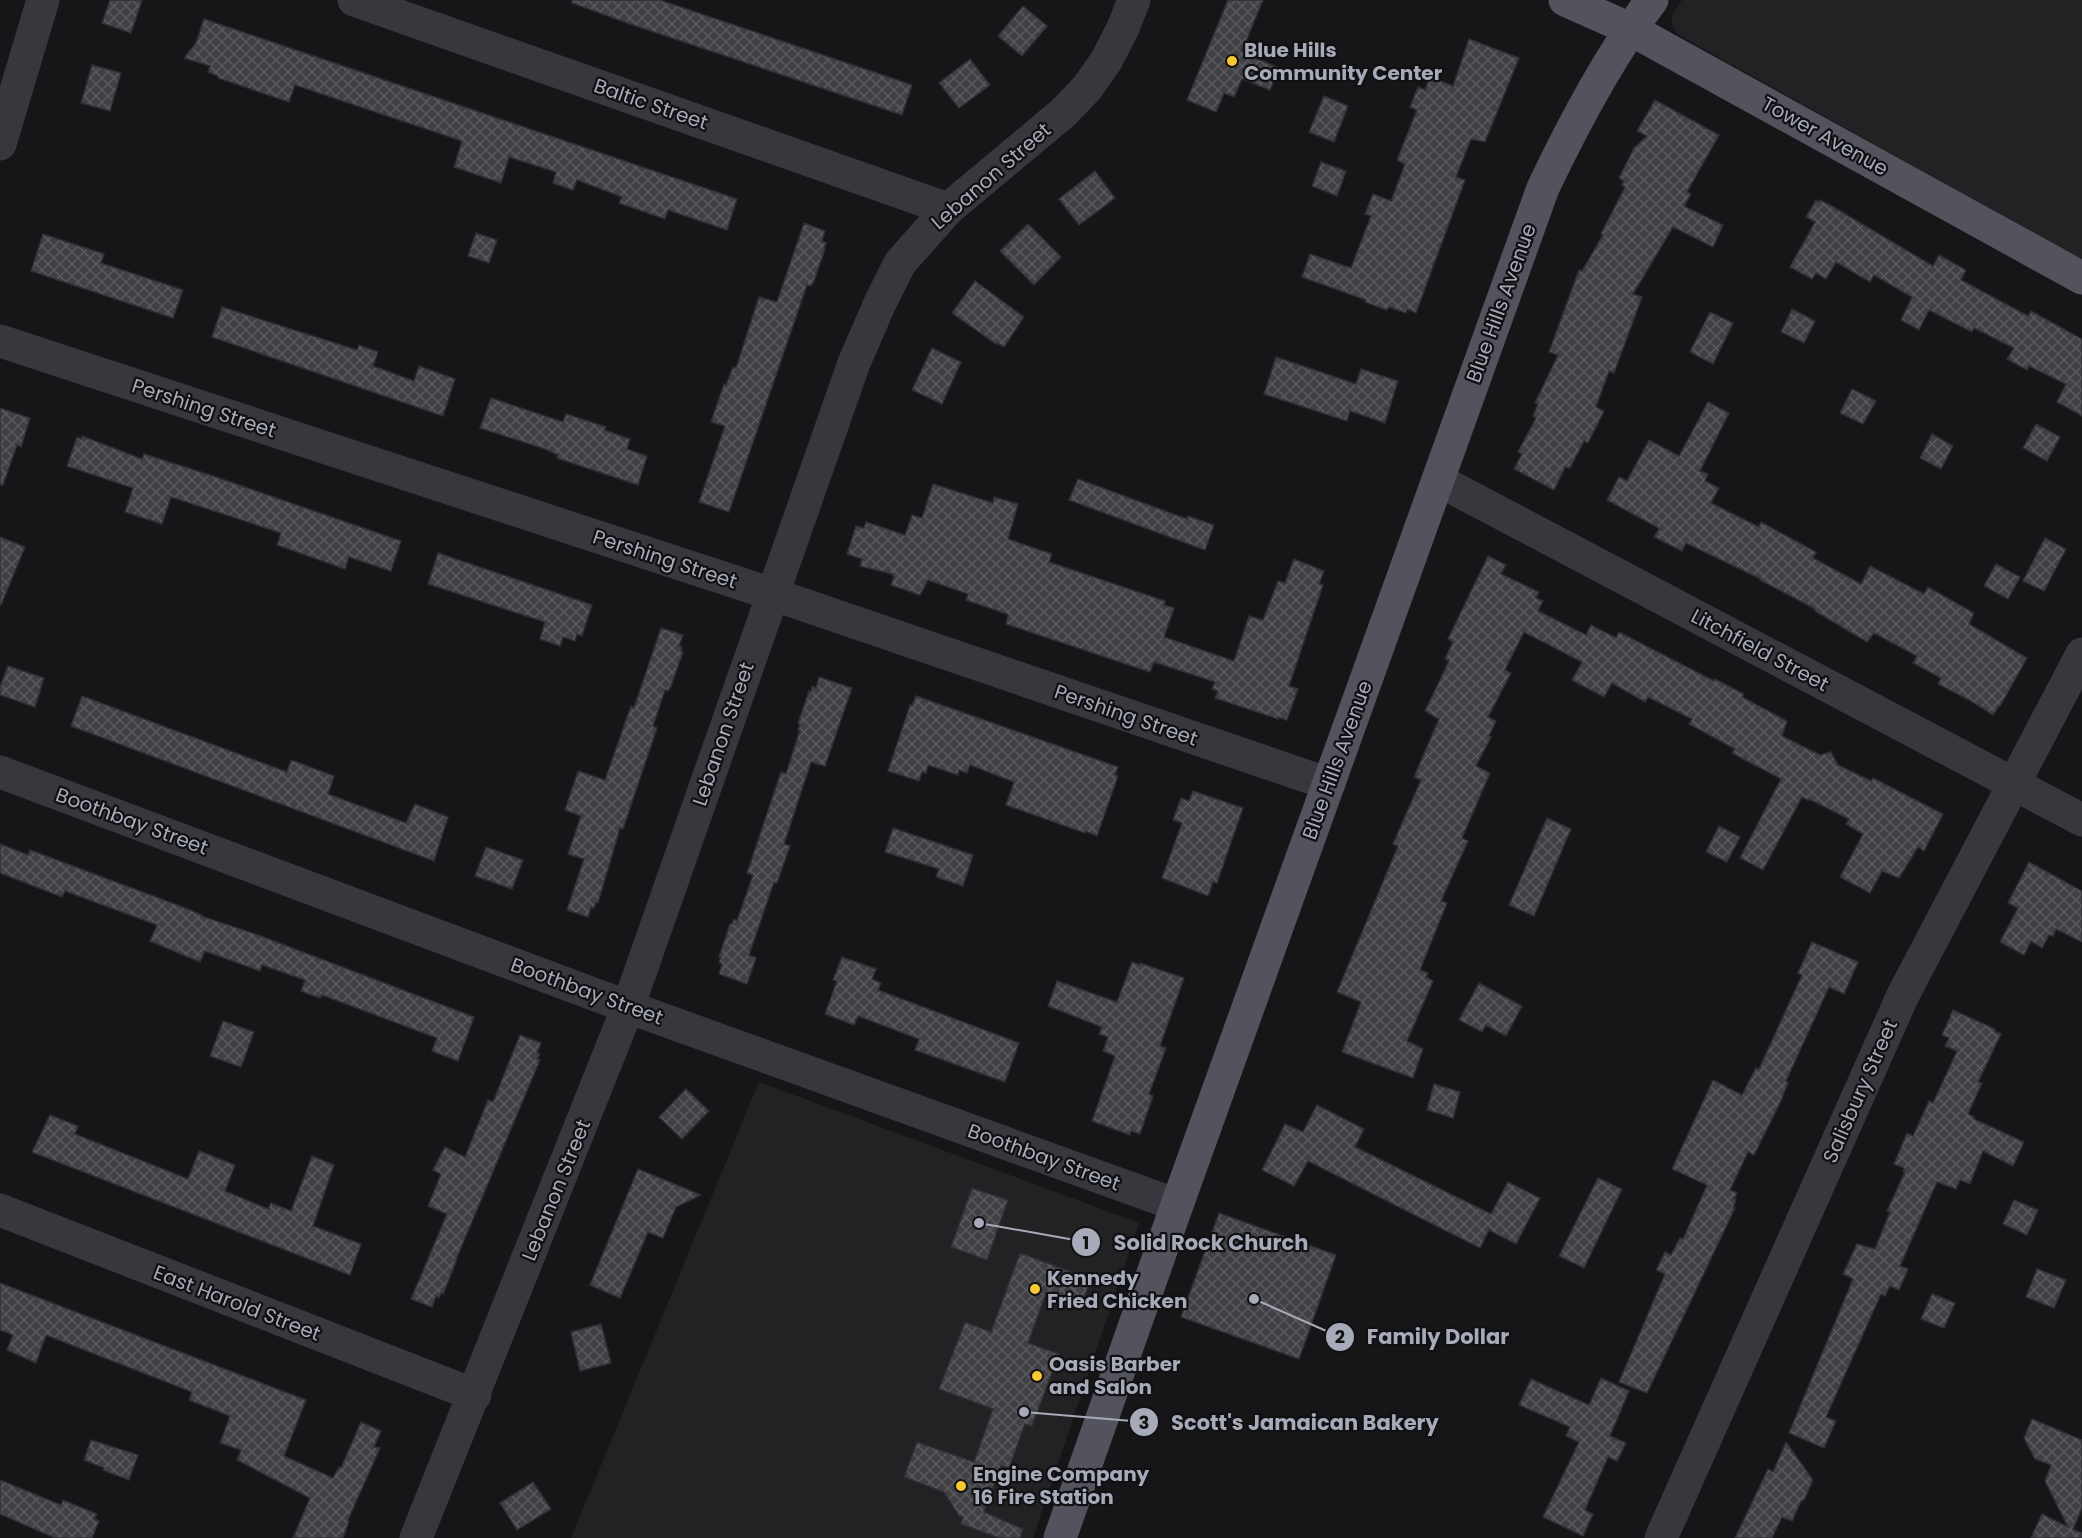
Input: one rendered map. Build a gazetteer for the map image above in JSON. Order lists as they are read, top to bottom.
{
  "streets": {
    "main road": ["Tower Avenue", "Blue Hills Avenue"],
    "street": [
      "Baltic Street",
      "Lebanon Street",
      "Pershing Street",
      "Litchfield Street",
      "Boothbay Street",
      "Salisbury Street",
      "East Harold Street"
    ]
  },
  "crossings": [
    ["Baltic Street", "Lebanon Street"],
    ["Tower Avenue", "Blue Hills Avenue"],
    ["Lebanon Street", "Pershing Street"],
    ["Lebanon Street", "Boothbay Street"],
    ["Lebanon Street", "East Harold Street"],
    ["Blue Hills Avenue", "Pershing Street"],
    ["Blue Hills Avenue", "Litchfield Street"],
    ["Blue Hills Avenue", "Boothbay Street"],
    ["Litchfield Street", "Salisbury Street"]
  ],
  "places": [
    "Blue Hills Community Center",
    "Solid Rock Church",
    "Kennedy Fried Chicken",
    "Family Dollar",
    "Oasis Barber and Salon",
    "Scott's Jamaican Bakery",
    "Engine Company 16 Fire Station"
  ]
}
